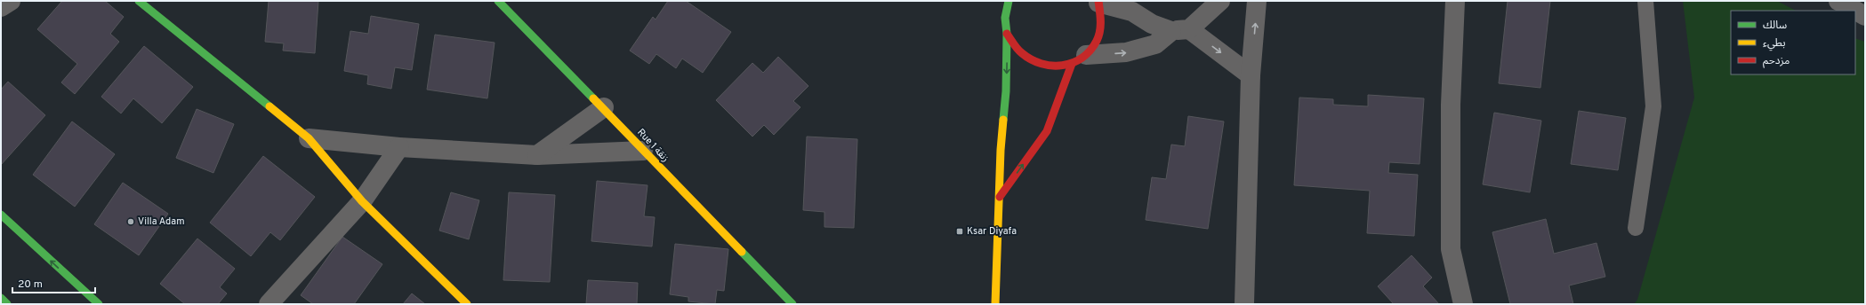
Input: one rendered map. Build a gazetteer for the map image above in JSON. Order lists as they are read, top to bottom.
{
  "streets": {
    "street": ["Rue 1 زنقة"]
  },
  "places": {
    "other": ["Villa Adam"],
    "transit": ["Ksar Diyafa"]
  },
  "legend": ["سالك", "بطيء", "مزدحم"],
  "scale_bar": "20 m"
}
